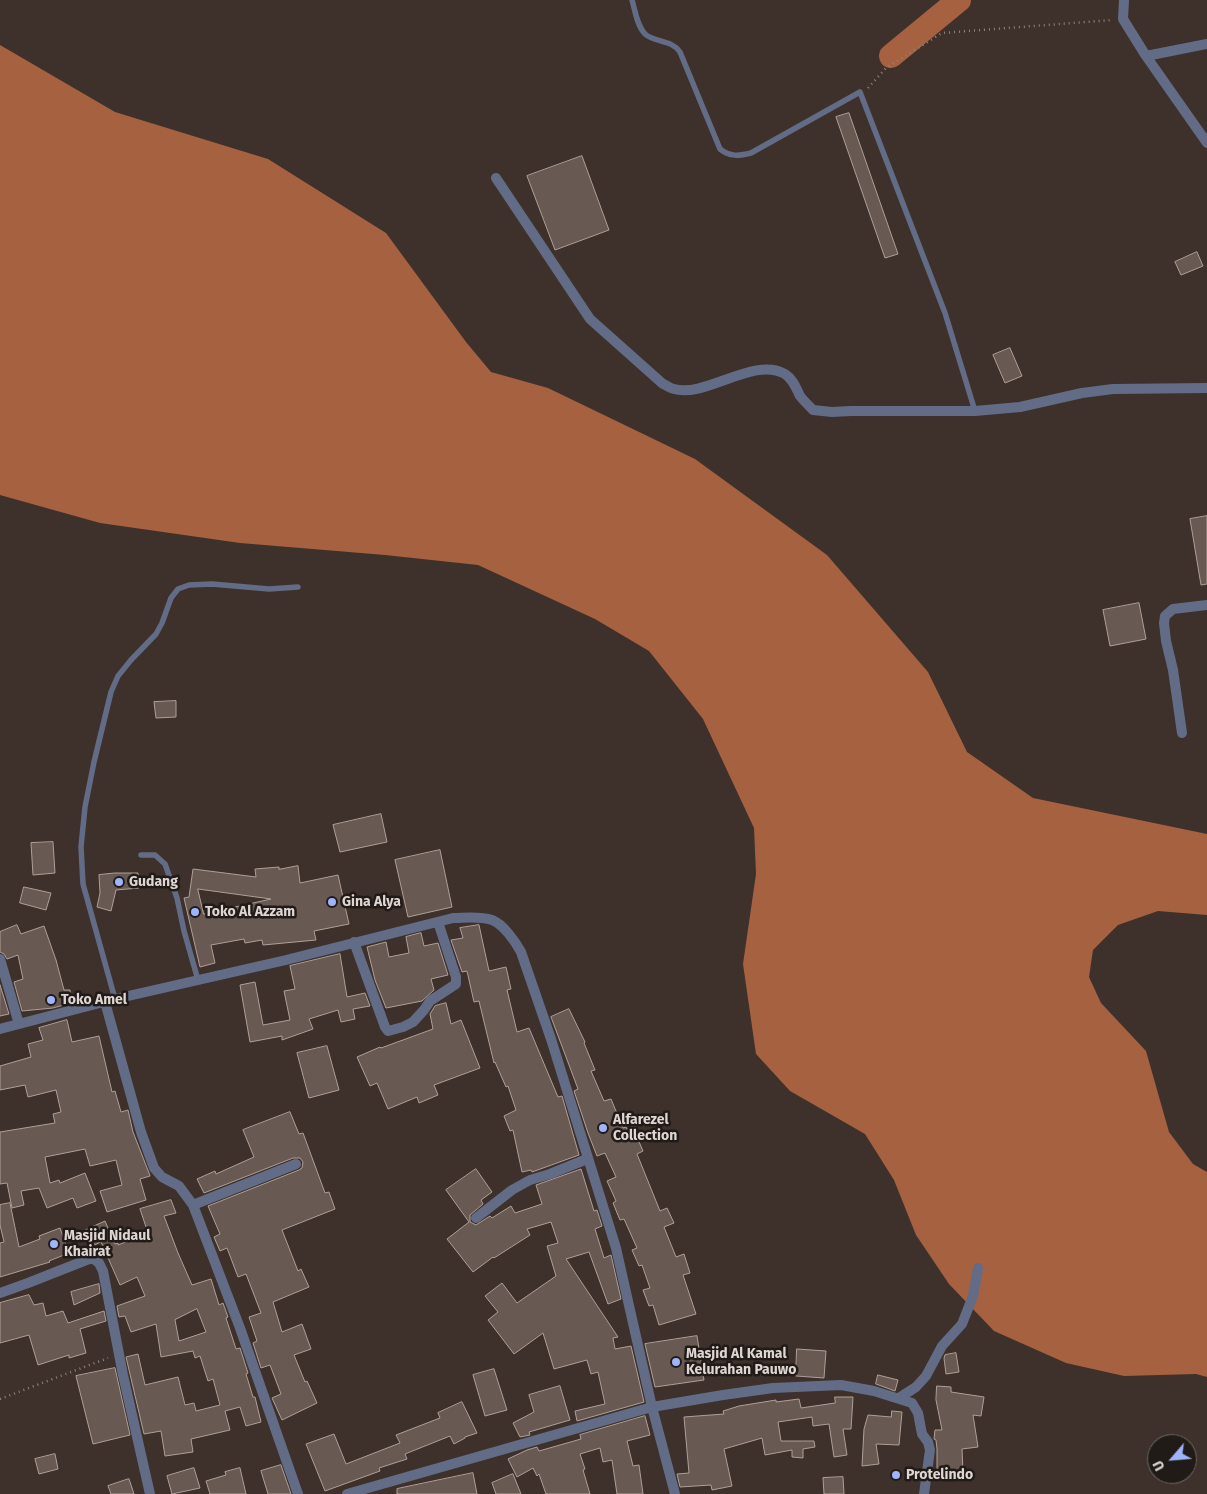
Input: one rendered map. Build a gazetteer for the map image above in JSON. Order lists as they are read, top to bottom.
{
  "places": [
    "Gudang",
    "Gina Alya",
    "Toko Al Azzam",
    "Toko Amel",
    "Alfarezel Collection",
    "Masjid Nidaul Khairat",
    "Masjid Al Kamal Kelurahan Pauwo",
    "Protelindo"
  ],
  "north": "bottom left"
}
